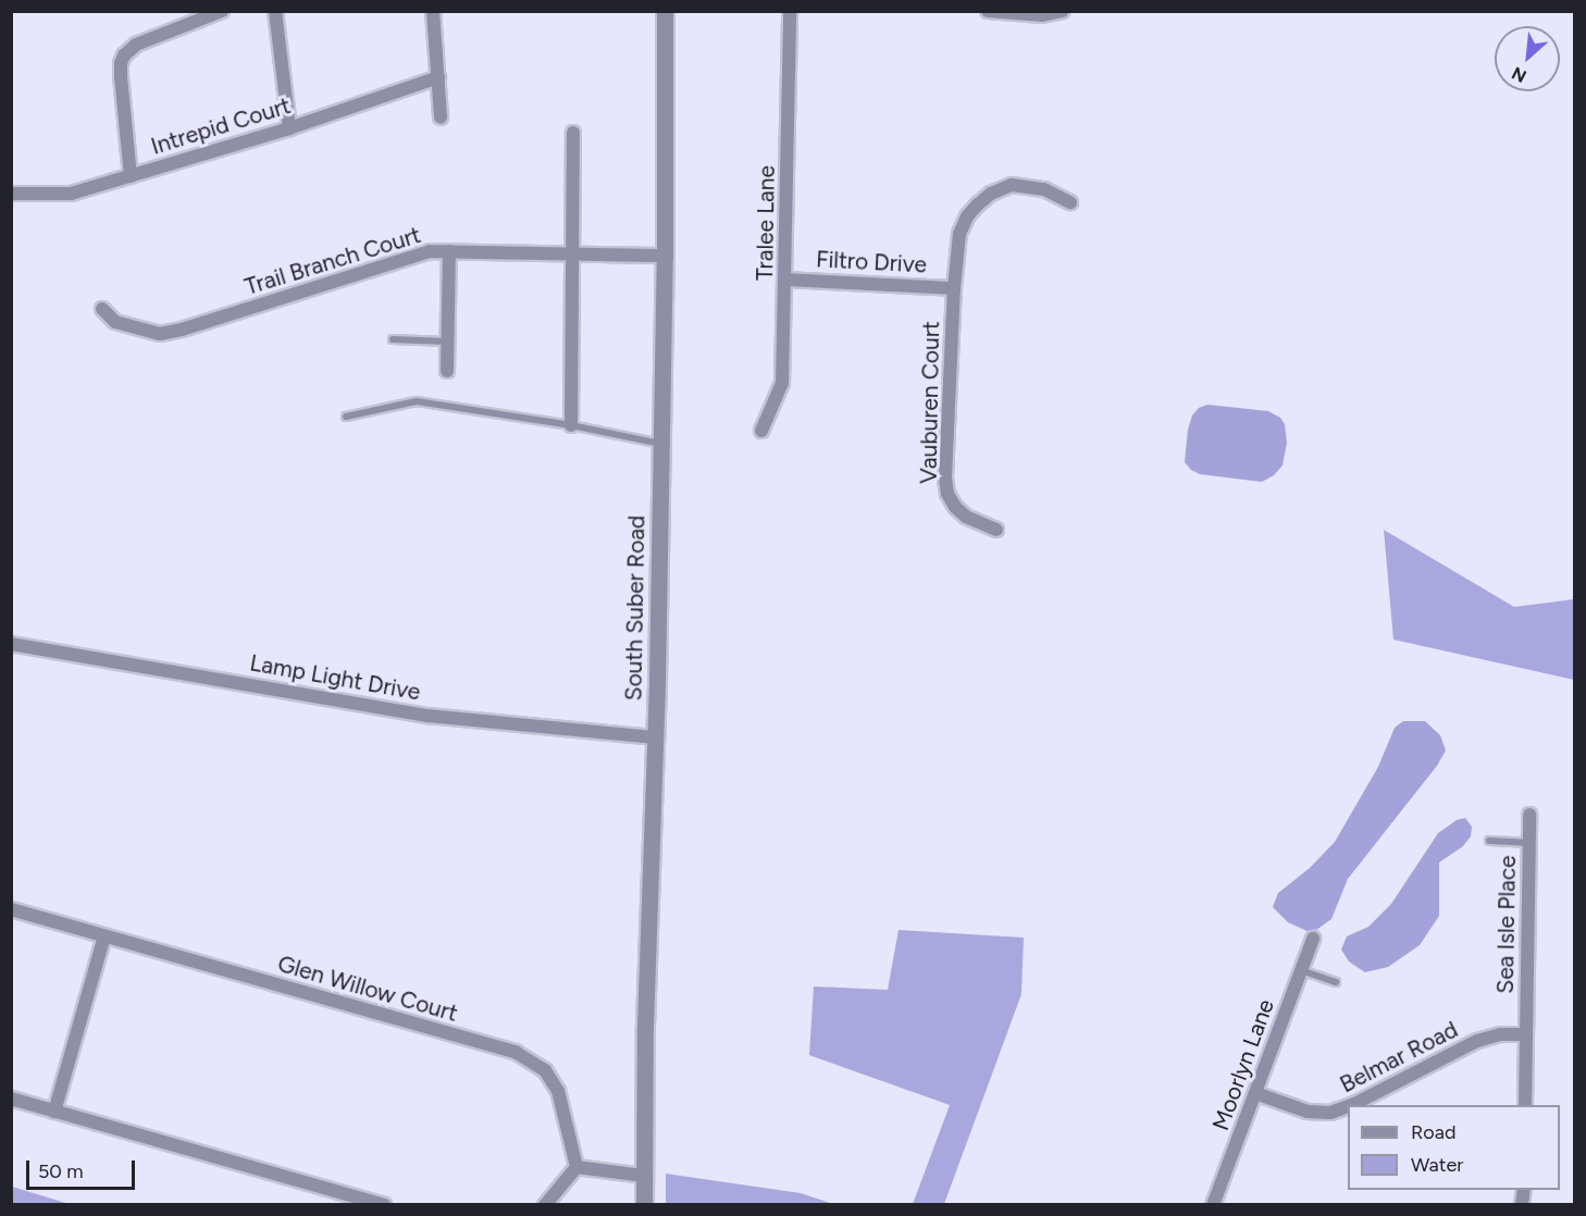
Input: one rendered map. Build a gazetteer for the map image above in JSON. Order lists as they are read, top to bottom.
{
  "streets": {
    "street": [
      "Intrepid Court",
      "Tralee Lane",
      "Trail Branch Court",
      "Filtro Drive",
      "Vauburen Court",
      "South Suber Road",
      "Lamp Light Drive",
      "Sea Isle Place",
      "Glen Willow Court",
      "Belmar Road",
      "Moorlyn Lane"
    ]
  },
  "crossings": [
    ["Tralee Lane", "Filtro Drive"],
    ["Trail Branch Court", "South Suber Road"],
    ["Filtro Drive", "Vauburen Court"],
    ["South Suber Road", "Lamp Light Drive"],
    ["Sea Isle Place", "Belmar Road"],
    ["Belmar Road", "Moorlyn Lane"]
  ],
  "legend": ["Road", "Water"],
  "scale_bar": "50 m",
  "north": "bottom left"
}
